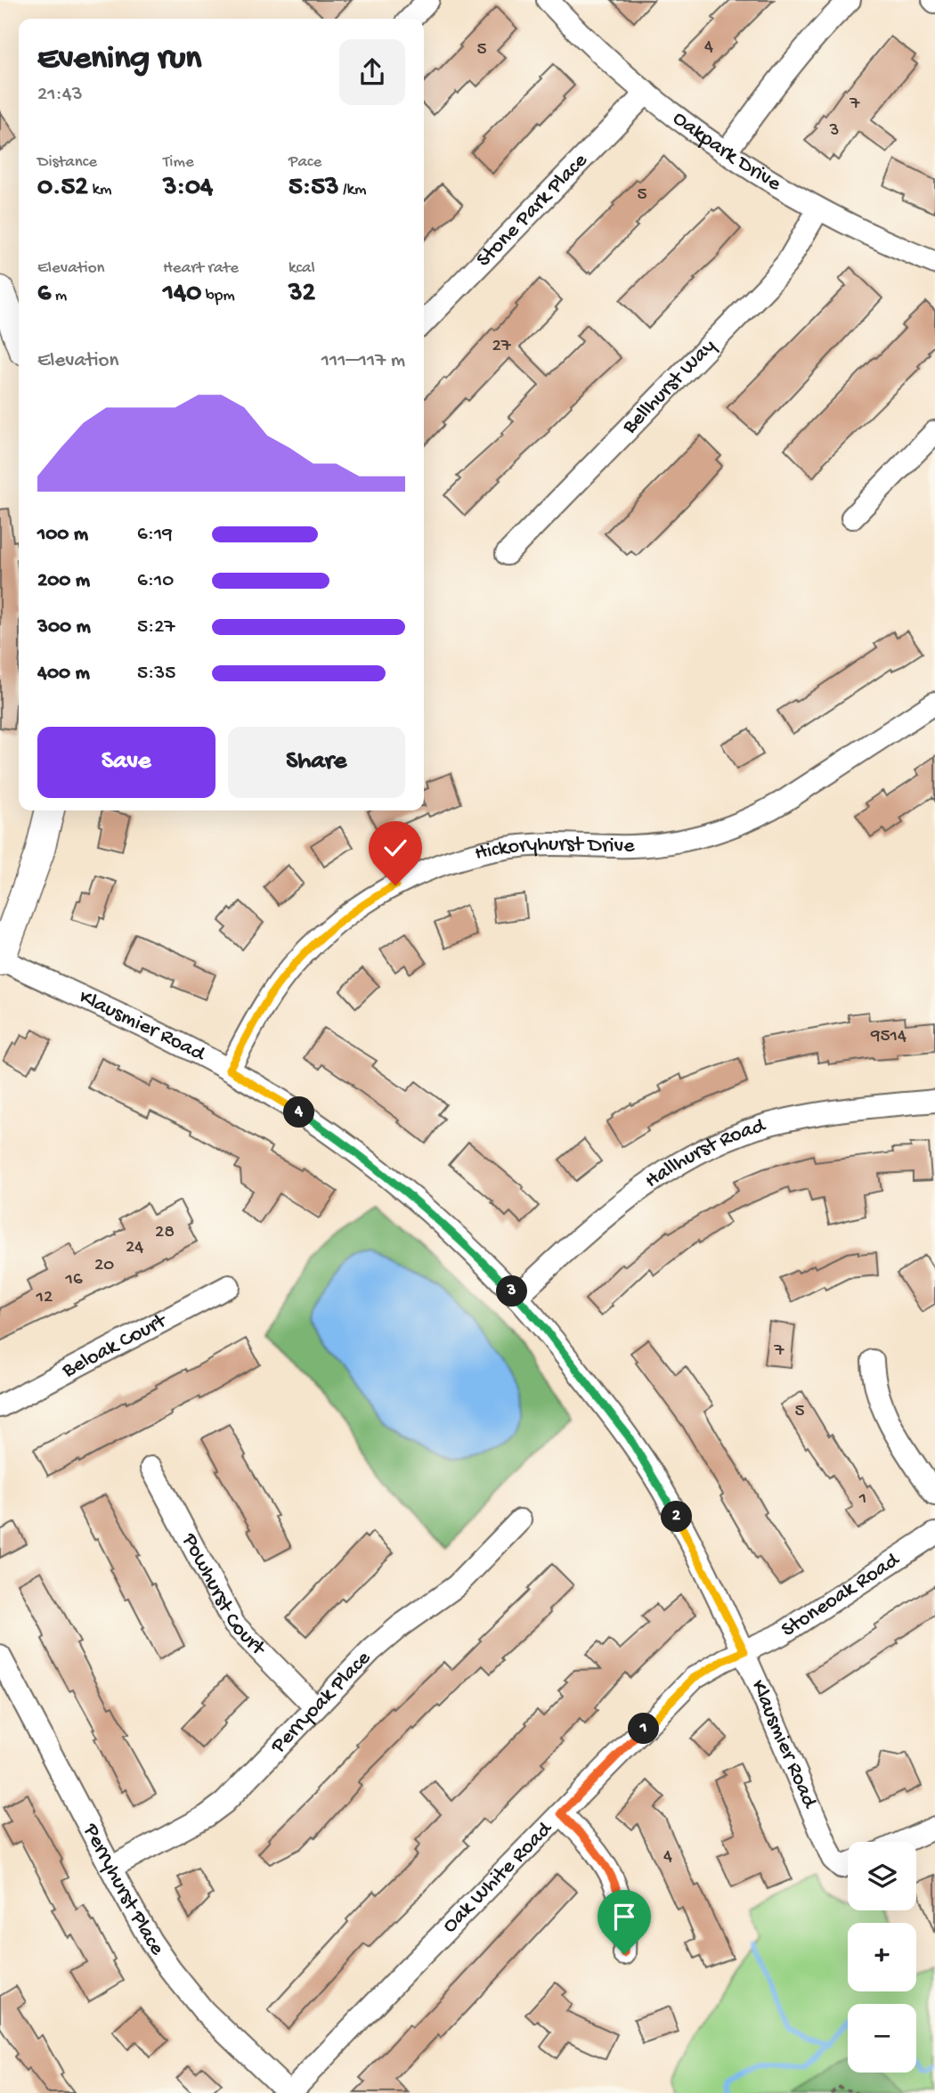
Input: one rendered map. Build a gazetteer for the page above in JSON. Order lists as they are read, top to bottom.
{
  "streets": {
    "street": [
      "Oakpark Drive",
      "Stone Park Place",
      "Bellhurst Way",
      "Hickoryhurst Drive",
      "Klausmier Road",
      "Hallhurst Road",
      "Beloak Court",
      "Powhurst Court",
      "Stoneoak Road",
      "Perryoak Place",
      "Oak White Road",
      "Perryhurst Place"
    ]
  },
  "crossings": [
    ["Oakpark Drive", "Stone Park Place"],
    ["Oakpark Drive", "Bellhurst Way"],
    ["Hickoryhurst Drive", "Klausmier Road"],
    ["Klausmier Road", "Hallhurst Road"],
    ["Klausmier Road", "Stoneoak Road"],
    ["Klausmier Road", "Oak White Road"],
    ["Powhurst Court", "Perryoak Place"],
    ["Stoneoak Road", "Oak White Road"],
    ["Perryoak Place", "Perryhurst Place"],
    ["Oak White Road", "Perryhurst Place"]
  ],
  "house_numbers": [
    "4",
    "5",
    "7",
    "3",
    "5",
    "27",
    "9514",
    "28",
    "24",
    "20",
    "16",
    "12",
    "7",
    "5",
    "1",
    "4"
  ],
  "page": {
    "heading": ["Evening run", "21:43"],
    "stats": [
      ["Distance", "0.52 km"],
      ["Time", "3:04"],
      ["Pace", "5:53 /km"],
      ["Elevation", "6 m"],
      ["Heart rate", "140 bpm"],
      ["kcal", "32"]
    ],
    "chart": ["Elevation", "111–117 m"],
    "list": [
      {
        "name": "100 m",
        "note": "6:19"
      },
      {
        "name": "200 m",
        "note": "6:10"
      },
      {
        "name": "300 m",
        "note": "5:27"
      },
      {
        "name": "400 m",
        "note": "5:35"
      }
    ],
    "buttons": ["Save", "Share"],
    "pins": [
      "4",
      "3",
      "2",
      "1"
    ],
    "map_buttons": ["+", "−"]
  }
}
